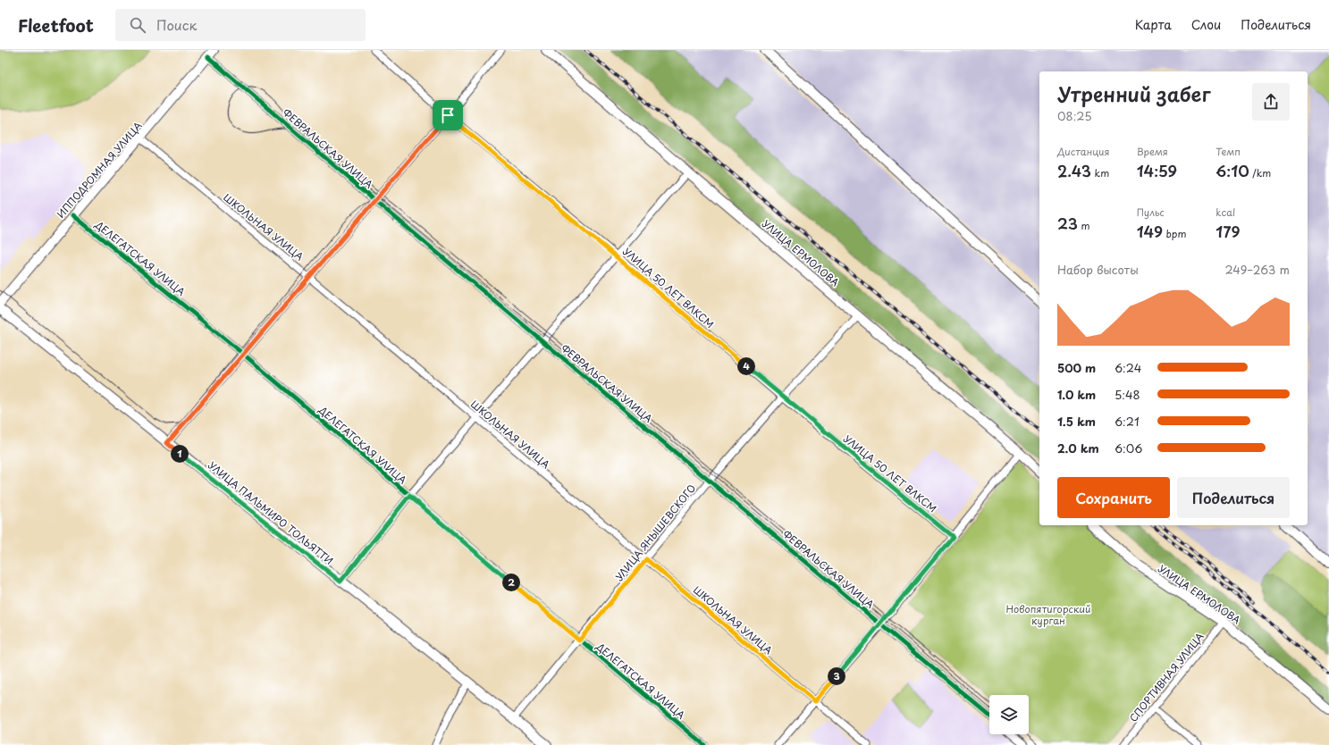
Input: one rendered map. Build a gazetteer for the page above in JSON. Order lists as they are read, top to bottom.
{
  "streets": {
    "street": [
      "ФЕВРАЛЬСКАЯ УЛИЦА",
      "ИППОДРОМНАЯ УЛИЦА",
      "ШКОЛЬНАЯ УЛИЦА",
      "УЛИЦА ЕРМОЛОВА",
      "ДЕЛЕГАТСКАЯ УЛИЦА",
      "УЛИЦА 50 ЛЕТ ВЛКСМ",
      "УЛИЦА ПАЛЬМИРО ТОЛЬЯТТИ",
      "УЛИЦА ЯНЫШЕВСКОГО",
      "СПОРТИВНАЯ УЛИЦА"
    ]
  },
  "crossings": [
    ["ФЕВРАЛЬСКАЯ УЛИЦА", "ИППОДРОМНАЯ УЛИЦА"],
    ["ФЕВРАЛЬСКАЯ УЛИЦА", "УЛИЦА ЯНЫШЕВСКОГО"],
    ["ИППОДРОМНАЯ УЛИЦА", "ШКОЛЬНАЯ УЛИЦА"],
    ["ИППОДРОМНАЯ УЛИЦА", "ДЕЛЕГАТСКАЯ УЛИЦА"],
    ["ШКОЛЬНАЯ УЛИЦА", "УЛИЦА ЯНЫШЕВСКОГО"],
    ["УЛИЦА ЕРМОЛОВА", "УЛИЦА ЯНЫШЕВСКОГО"],
    ["УЛИЦА ЕРМОЛОВА", "СПОРТИВНАЯ УЛИЦА"],
    ["ДЕЛЕГАТСКАЯ УЛИЦА", "УЛИЦА ЯНЫШЕВСКОГО"],
    ["УЛИЦА 50 ЛЕТ ВЛКСМ", "УЛИЦА ЯНЫШЕВСКОГО"],
    ["УЛИЦА ПАЛЬМИРО ТОЛЬЯТТИ", "УЛИЦА ЯНЫШЕВСКОГО"]
  ],
  "parks": ["Новопятигорский курган"],
  "page": {
    "header": "Fleetfoot",
    "search": "Поиск",
    "nav": ["Карта", "Слои", "Поделиться"],
    "heading": ["Утренний забег", "08:25"],
    "stats": [
      ["Дистанция", "2.43 km"],
      ["Время", "14:59"],
      ["Темп", "6:10 /km"],
      ["23 m"],
      ["Пульс", "149 bpm"],
      ["kcal", "179"]
    ],
    "chart": ["Набор высоты", "249–263 m"],
    "list": [
      {
        "name": "500 m",
        "note": "6:24"
      },
      {
        "name": "1.0 km",
        "note": "5:48"
      },
      {
        "name": "1.5 km",
        "note": "6:21"
      },
      {
        "name": "2.0 km",
        "note": "6:06"
      }
    ],
    "pins": [
      "4",
      "1",
      "2",
      "3"
    ],
    "buttons": ["Сохранить", "Поделиться"]
  }
}
